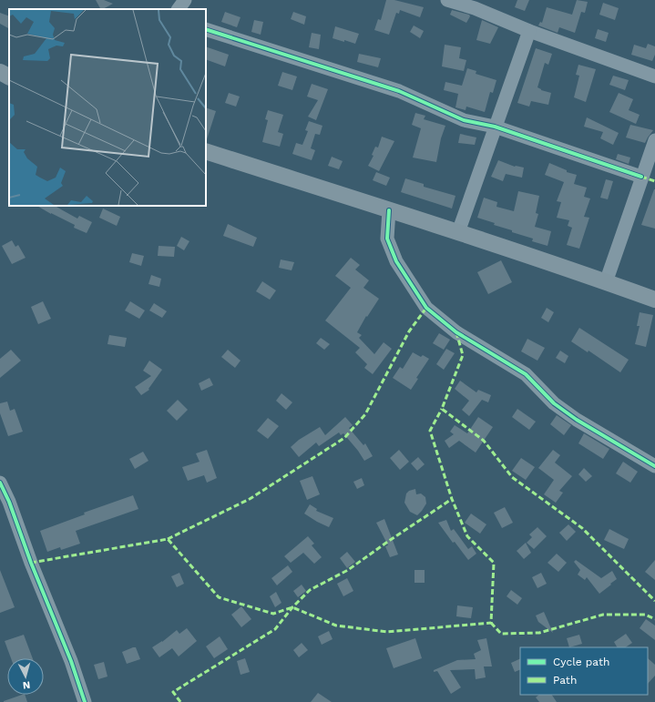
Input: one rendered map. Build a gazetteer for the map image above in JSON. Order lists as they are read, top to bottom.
{
  "legend": ["Cycle path", "Path"],
  "north": "bottom"
}
